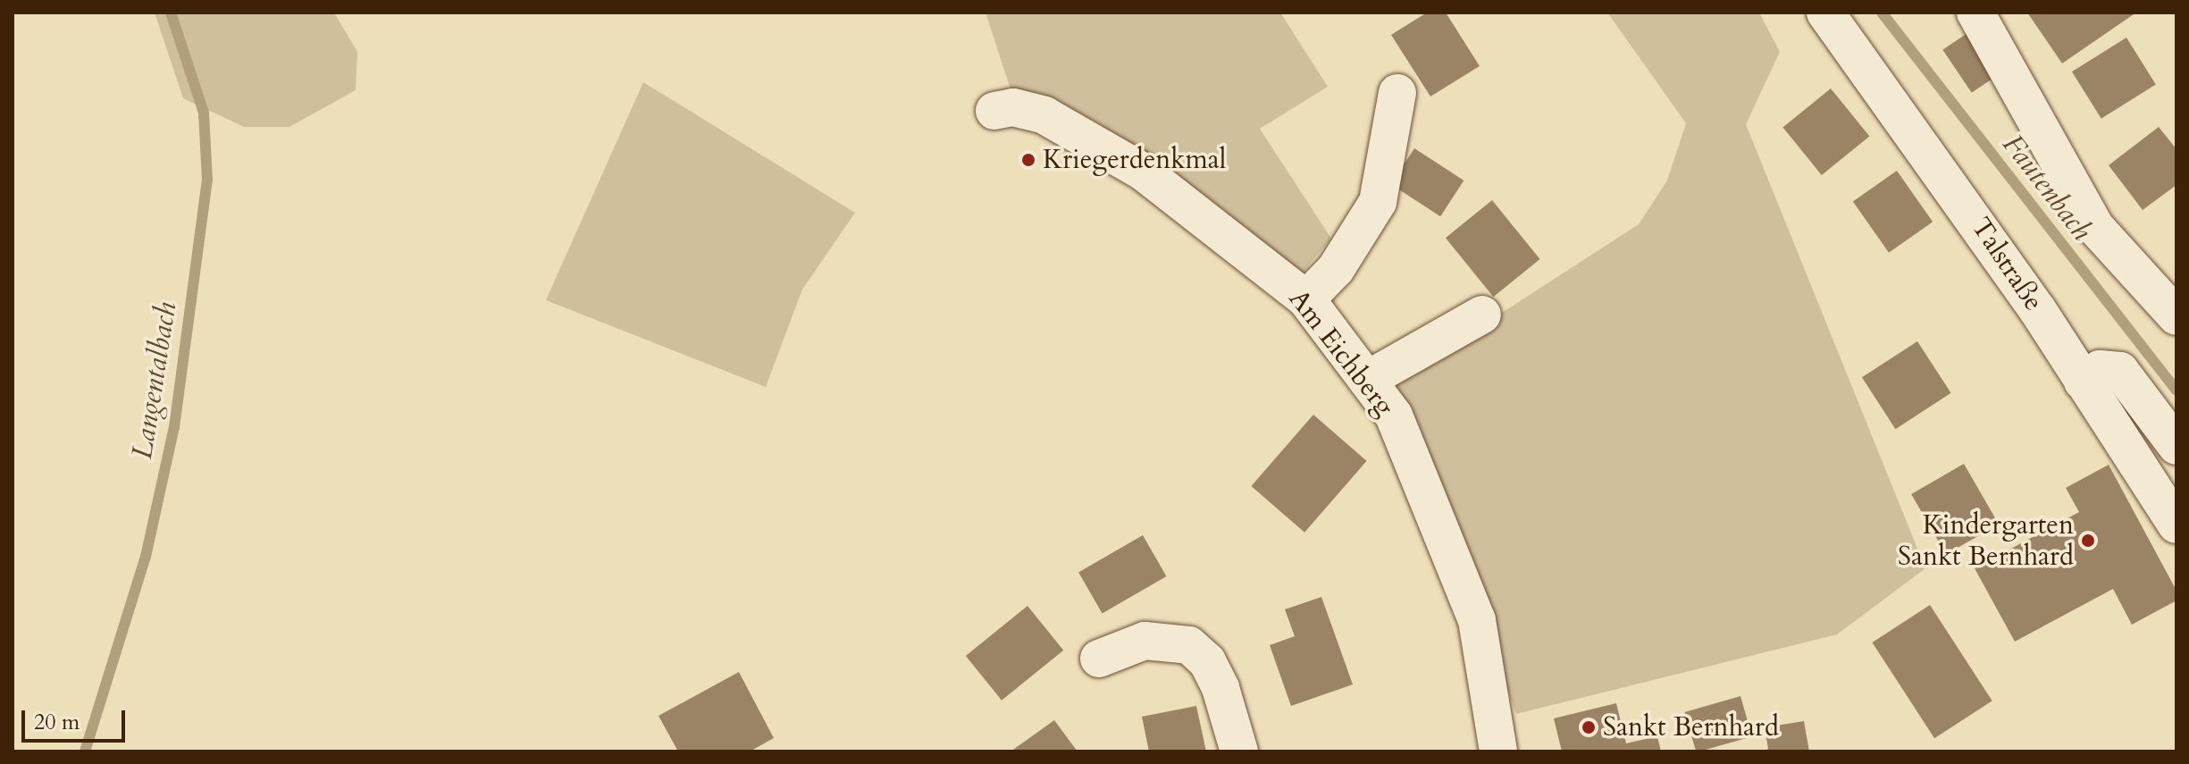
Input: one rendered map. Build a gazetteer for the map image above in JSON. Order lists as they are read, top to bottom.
{
  "streets": {
    "street": ["Talstraße", "Am Eichberg"]
  },
  "water": ["Fautenbach", "Langentalbach"],
  "places": ["Kriegerdenkmal", "Kindergarten Sankt Bernhard", "Sankt Bernhard"],
  "scale_bar": "20 m"
}
